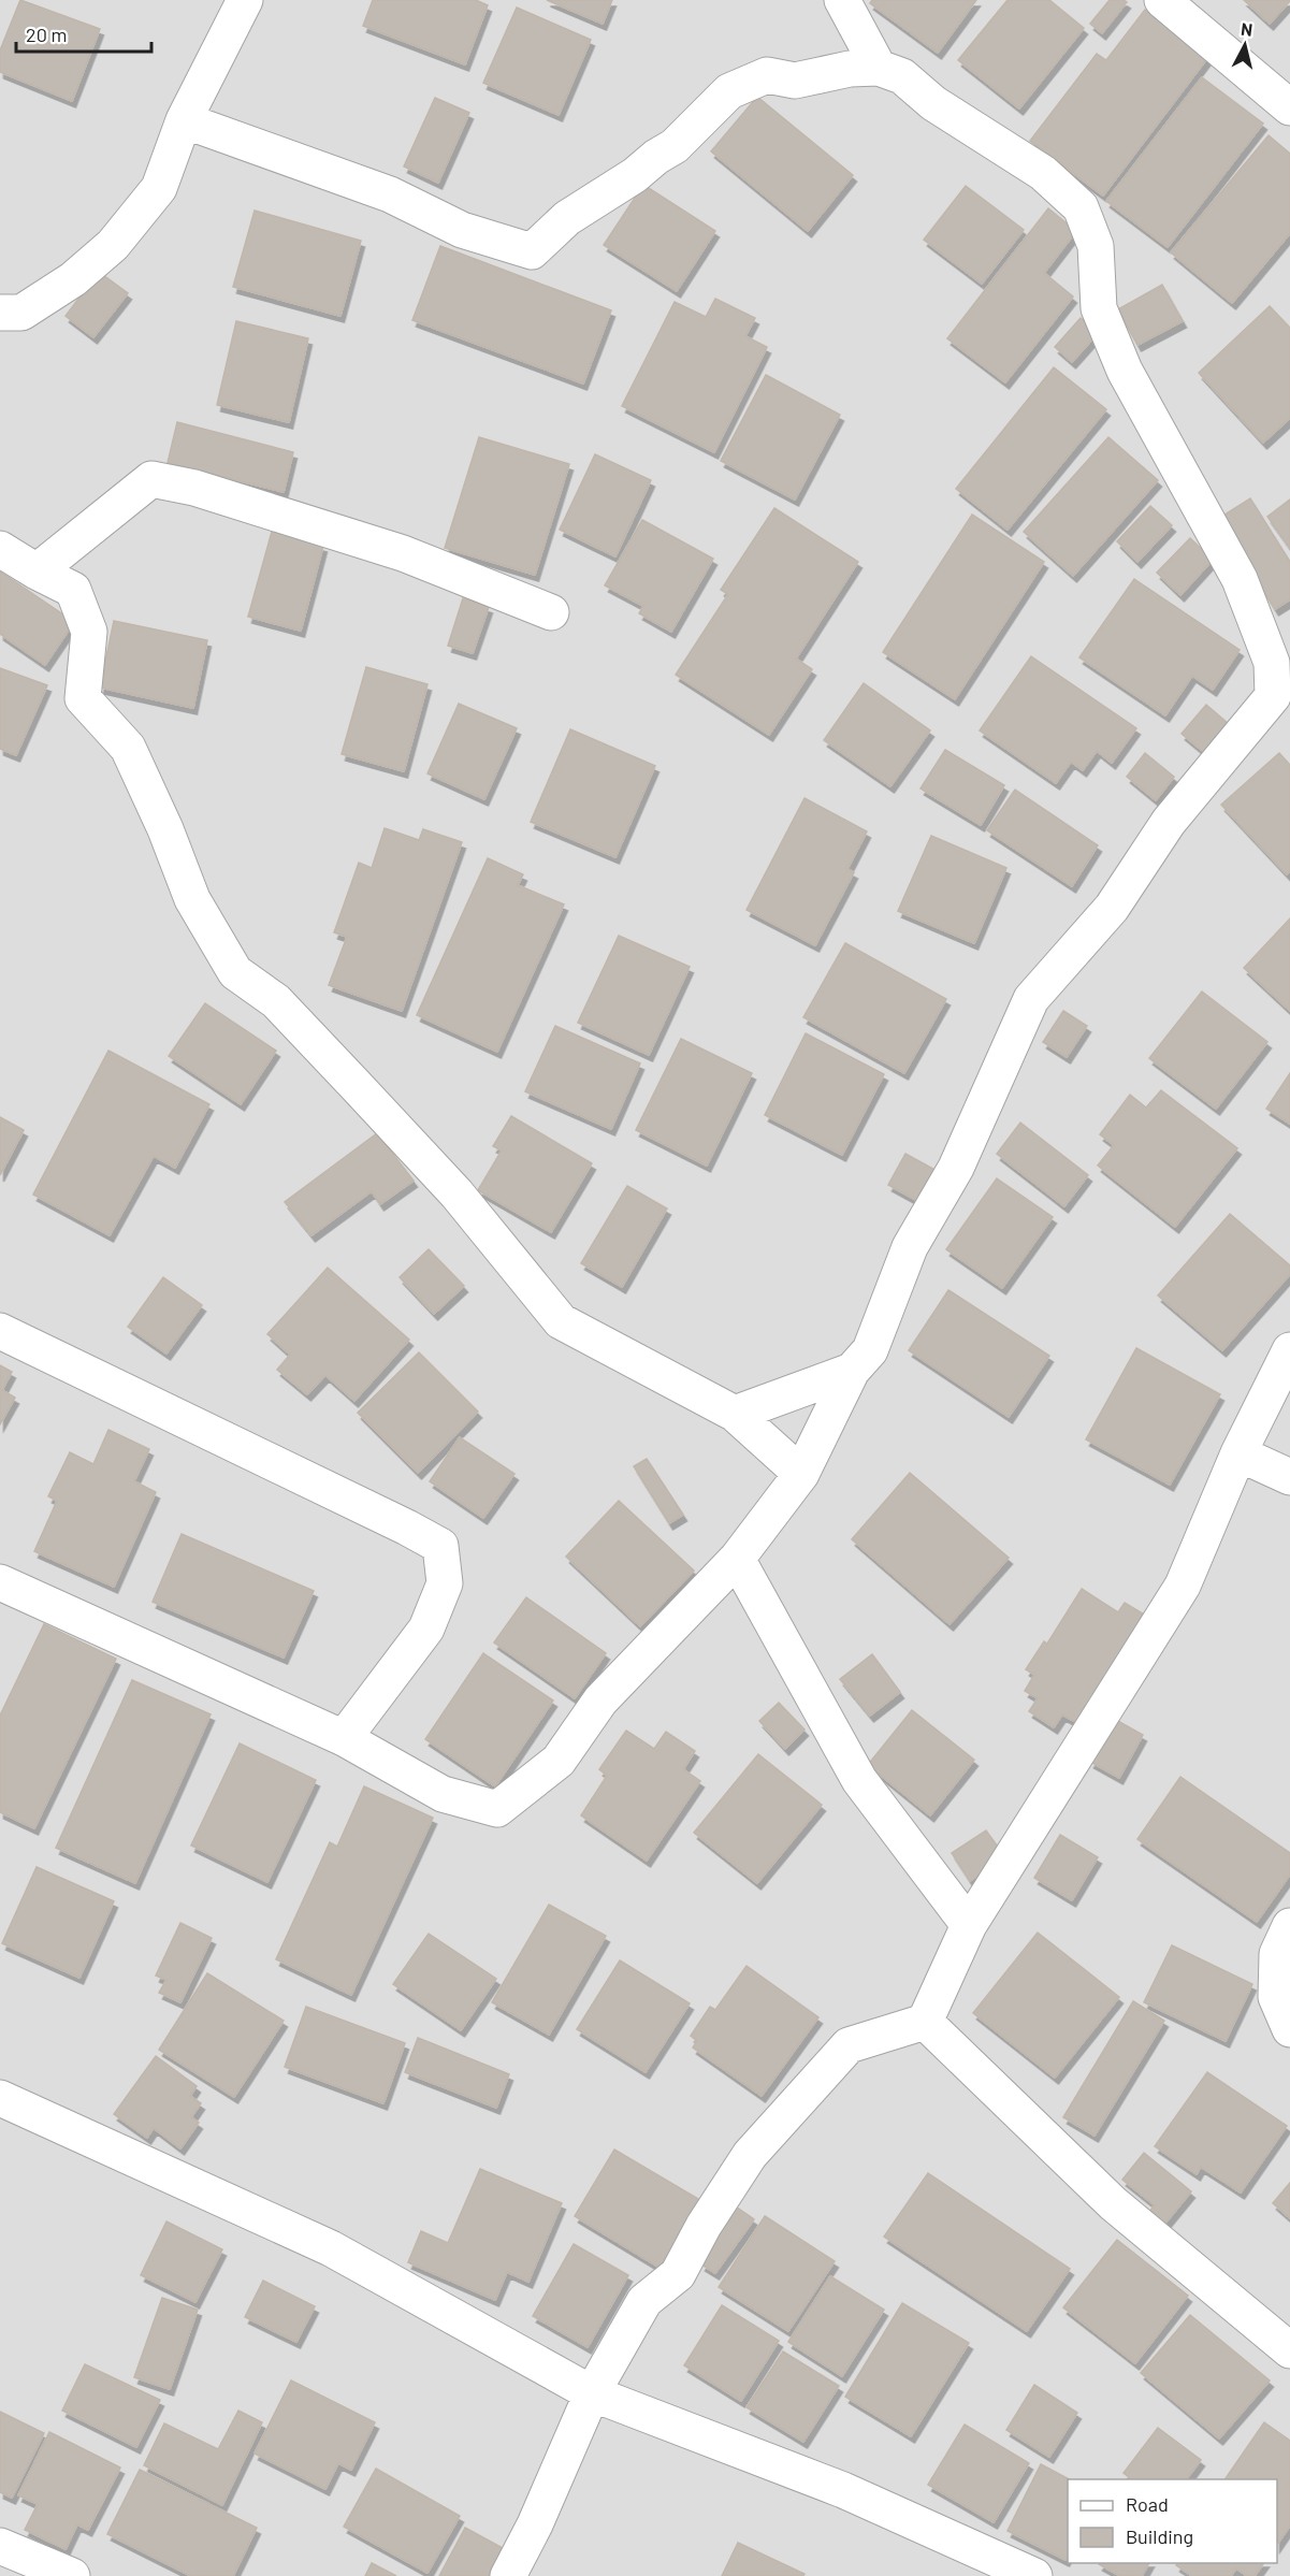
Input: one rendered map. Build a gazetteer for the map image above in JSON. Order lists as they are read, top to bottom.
{
  "legend": ["Road", "Building"],
  "scale_bar": "20 m",
  "north": "top"
}
